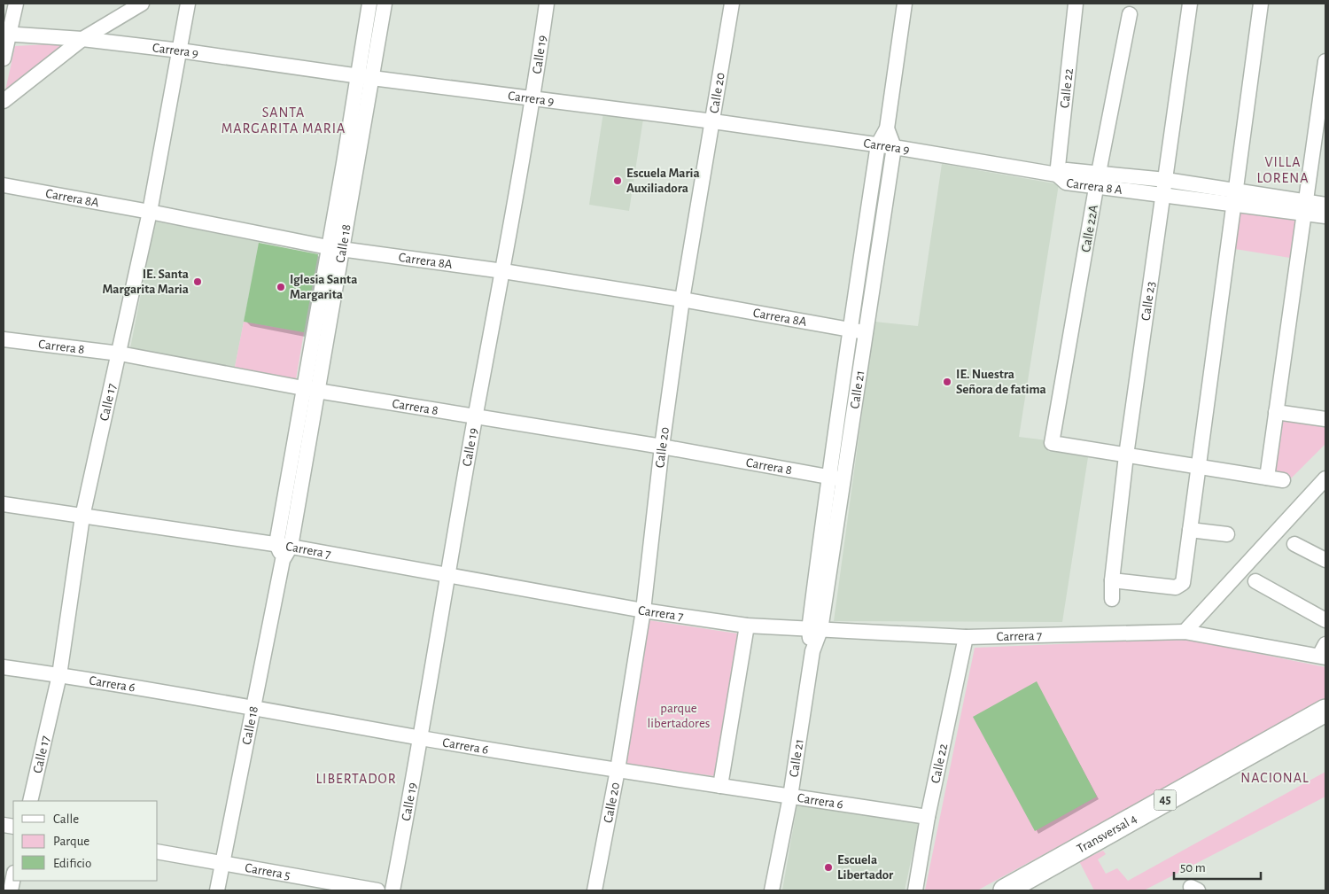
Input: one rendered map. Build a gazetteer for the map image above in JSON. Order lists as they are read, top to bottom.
{
  "streets": {
    "main road": ["45", "Transversal 4"],
    "street": [
      "Carrera 9",
      "Calle 19",
      "Calle 22",
      "Calle 20",
      "Carrera 8 A",
      "Carrera 8A",
      "Calle 22A",
      "Calle 18",
      "Calle 23",
      "Carrera 8",
      "Calle 21",
      "Calle 17",
      "Carrera 7",
      "Carrera 6",
      "Carrera 5"
    ]
  },
  "crossings": [
    ["Carrera 9", "Calle 19"],
    ["Carrera 9", "Calle 22"],
    ["Carrera 9", "Calle 20"],
    ["Carrera 9", "Carrera 8 A"],
    ["Carrera 9", "Calle 18"],
    ["Carrera 9", "Calle 21"],
    ["Carrera 9", "Calle 17"],
    ["Calle 19", "Carrera 8A"],
    ["Calle 19", "Carrera 8"],
    ["Calle 19", "Carrera 7"],
    ["Calle 19", "Carrera 6"],
    ["Calle 22", "Carrera 8 A"],
    ["Calle 22", "Carrera 7"],
    ["Calle 22", "Carrera 6"],
    ["Calle 20", "Carrera 8A"],
    ["Calle 20", "Carrera 8"],
    ["Calle 20", "Carrera 7"],
    ["Calle 20", "Carrera 6"],
    ["Carrera 8 A", "Calle 22A"],
    ["Carrera 8 A", "Calle 23"],
    ["Carrera 8A", "Calle 18"],
    ["Carrera 8A", "Calle 21"],
    ["Carrera 8A", "Calle 17"],
    ["Calle 22A", "Calle 23"],
    ["Calle 18", "Carrera 8"],
    ["Calle 18", "Carrera 7"],
    ["Calle 18", "Carrera 6"],
    ["Calle 18", "Carrera 5"],
    ["Carrera 8", "Calle 21"],
    ["Carrera 8", "Calle 17"],
    ["Calle 21", "Carrera 7"],
    ["Calle 21", "Carrera 6"],
    ["Calle 17", "Carrera 7"],
    ["Calle 17", "Carrera 6"]
  ],
  "districts": [
    "SANTA MARGARITA MARIA",
    "VILLA LORENA",
    "NACIONAL",
    "LIBERTADOR"
  ],
  "parks": ["parque libertadores"],
  "places": [
    "Escuela Maria Auxiliadora",
    "IE. Santa Margarita Maria",
    "Iglesia Santa Margarita",
    "IE. Nuestra Señora de fatima",
    "Escuela Libertador"
  ],
  "legend": ["Calle", "Parque", "Edificio"],
  "scale_bar": "50 m"
}
